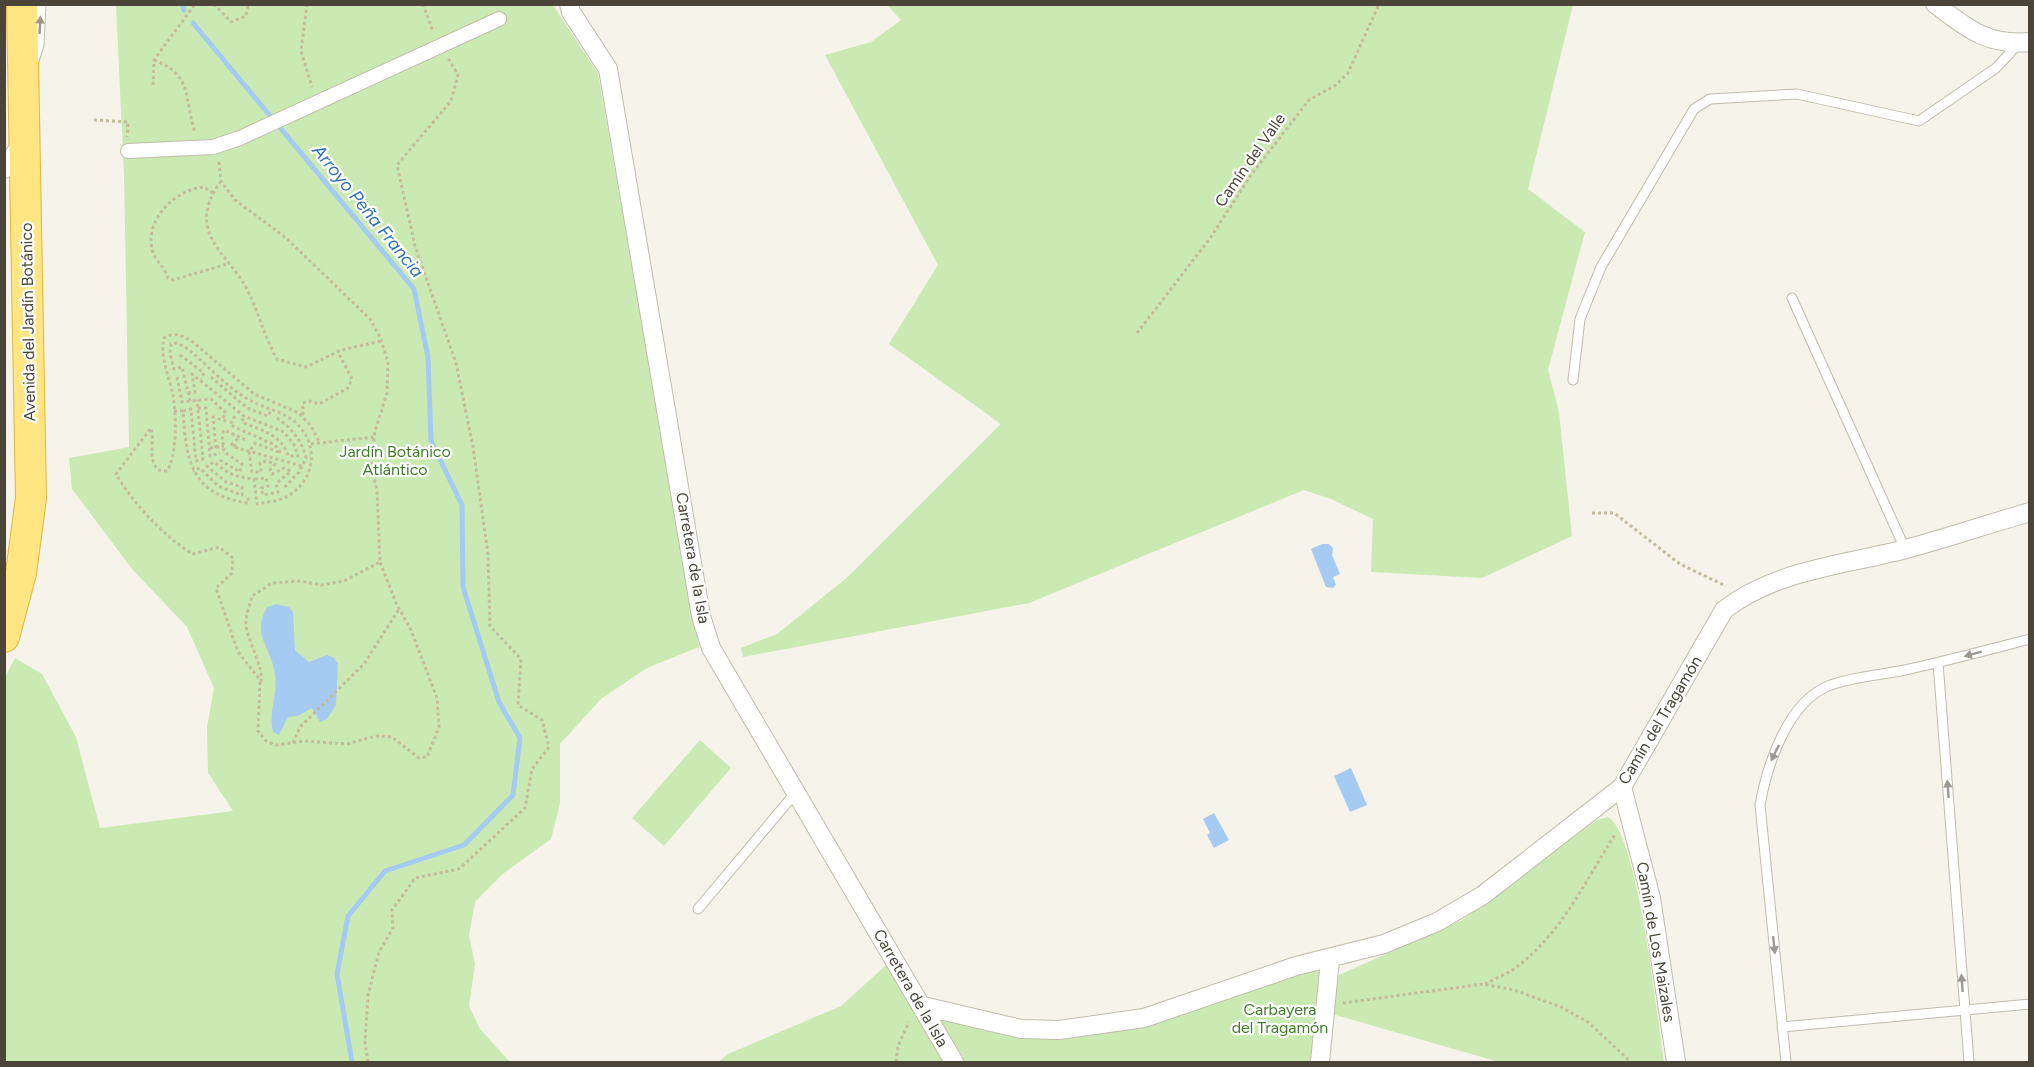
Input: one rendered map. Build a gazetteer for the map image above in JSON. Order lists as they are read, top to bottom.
{
  "streets": {
    "highway": ["Avenida del Jardín Botánico"],
    "street": ["Carretera de la Isla", "Camín del Tragamón", "Camín de Los Maizales"],
    "path": ["Camín del Valle"]
  },
  "crossings": [
    ["Carretera de la Isla", "Camín del Tragamón"],
    ["Camín del Tragamón", "Camín de Los Maizales"]
  ],
  "water": ["Arroyo Peña Francia"],
  "parks": ["Jardín Botánico Atlántico", "Carbayera del Tragamón"]
}
